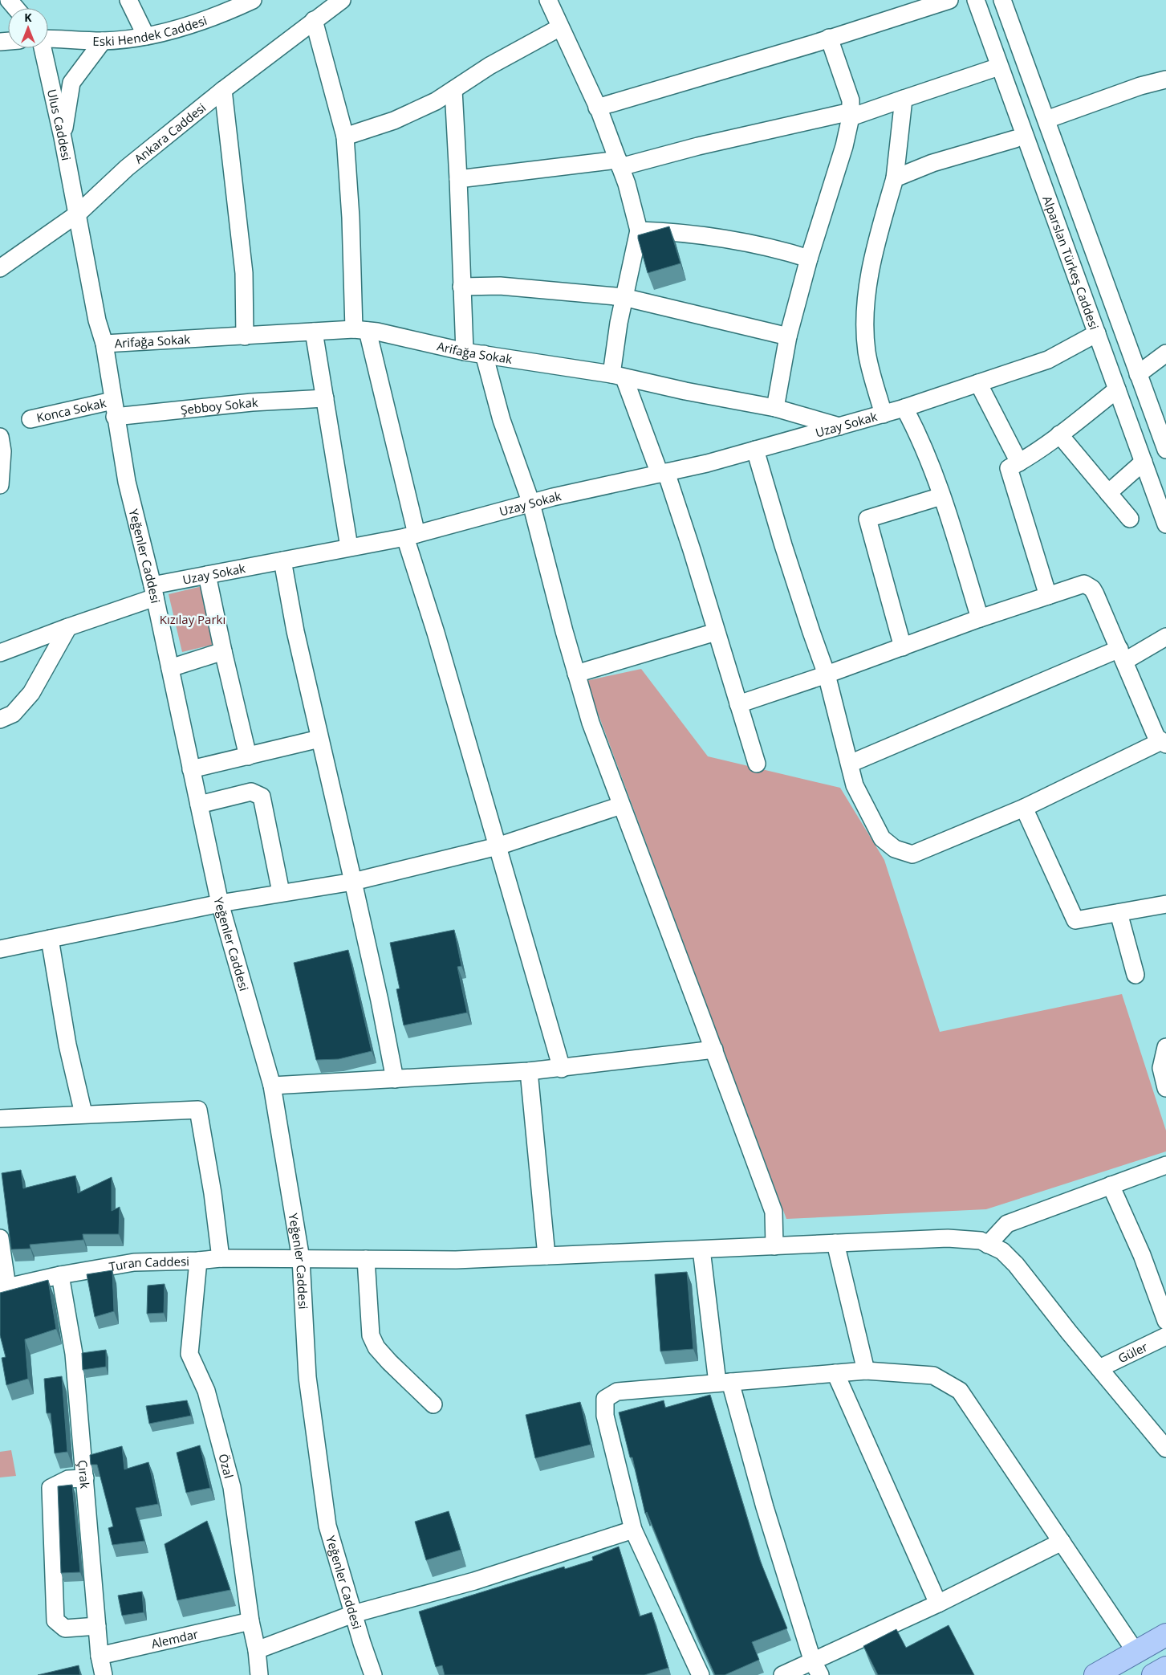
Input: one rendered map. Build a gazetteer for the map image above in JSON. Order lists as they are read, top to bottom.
{
  "streets": {
    "street": [
      "Eski Hendek Caddesi",
      "Ulus Caddesi",
      "Ankara Caddesi",
      "Alparslan Türkeş Caddesi",
      "Arifağa Sokak",
      "Şebboy Sokak",
      "Konca Sokak",
      "Uzay Sokak",
      "Yeğenler Caddesi",
      "Turan Caddesi",
      "Güler",
      "Özal",
      "Çırak",
      "Alemdar"
    ]
  },
  "crossings": [
    ["Ulus Caddesi", "Ankara Caddesi"],
    ["Ulus Caddesi", "Yeğenler Caddesi"],
    ["Ankara Caddesi", "Yeğenler Caddesi"],
    ["Alparslan Türkeş Caddesi", "Uzay Sokak"],
    ["Arifağa Sokak", "Uzay Sokak"],
    ["Arifağa Sokak", "Yeğenler Caddesi"],
    ["Şebboy Sokak", "Konca Sokak"],
    ["Şebboy Sokak", "Yeğenler Caddesi"],
    ["Konca Sokak", "Yeğenler Caddesi"],
    ["Uzay Sokak", "Yeğenler Caddesi"],
    ["Yeğenler Caddesi", "Turan Caddesi"],
    ["Turan Caddesi", "Güler"],
    ["Turan Caddesi", "Özal"],
    ["Turan Caddesi", "Çırak"],
    ["Özal", "Alemdar"],
    ["Çırak", "Alemdar"]
  ],
  "parks": ["Kızılay Parkı"],
  "north": "top"
}
